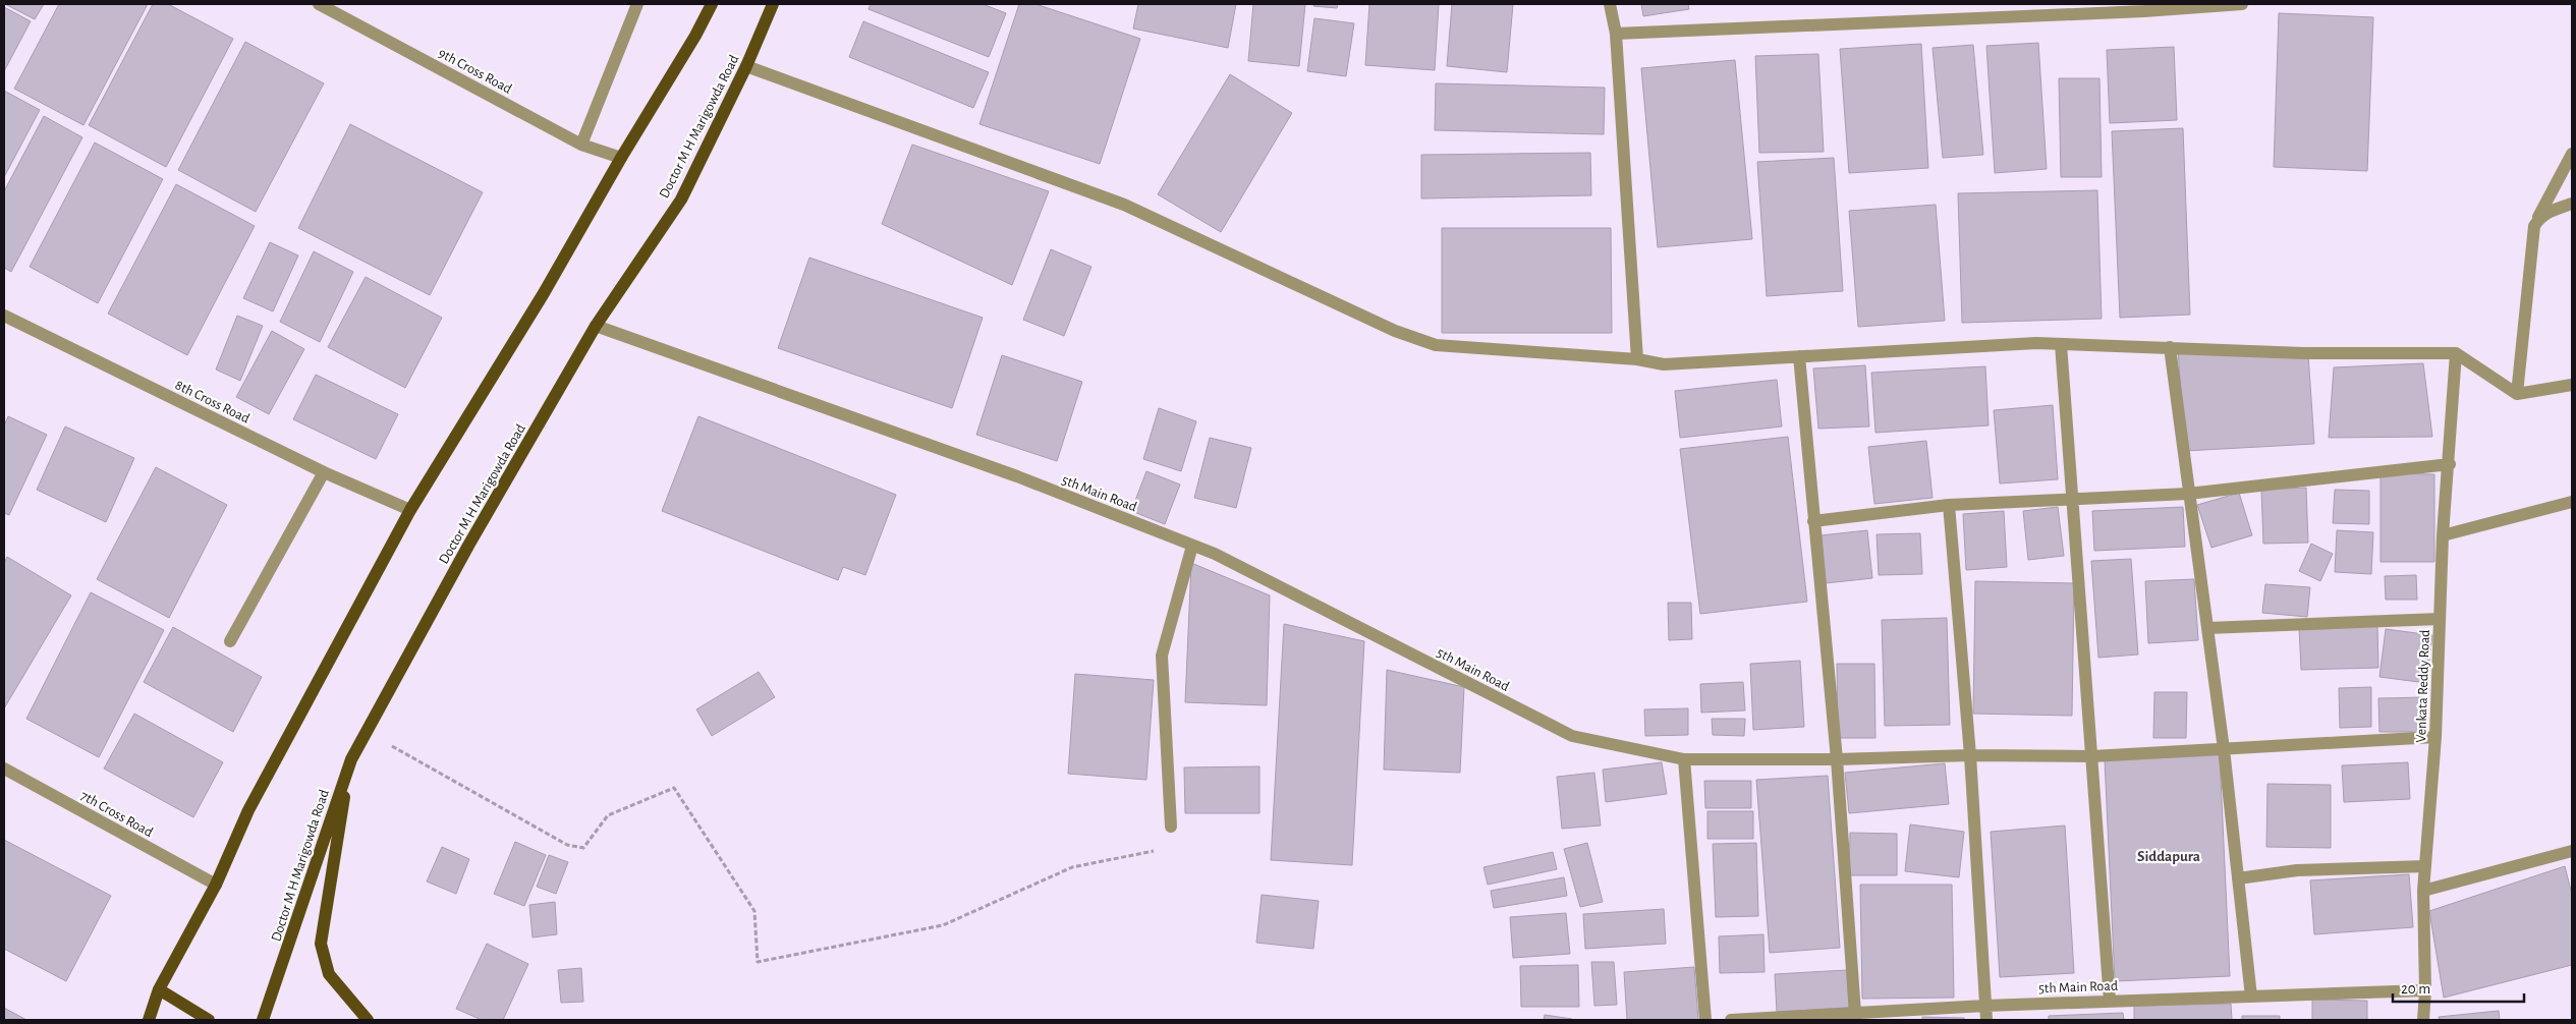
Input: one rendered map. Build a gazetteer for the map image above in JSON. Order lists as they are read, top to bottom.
{
  "streets": {
    "main road": ["Doctor M H Marigowda Road"],
    "street": [
      "9th Cross Road",
      "8th Cross Road",
      "5th Main Road",
      "Venkata Reddy Road",
      "7th Cross Road"
    ]
  },
  "crossings": [
    ["Doctor M H Marigowda Road", "5th Main Road"],
    ["5th Main Road", "Venkata Reddy Road"]
  ],
  "districts": ["Siddapura"],
  "scale_bar": "20 m"
}
